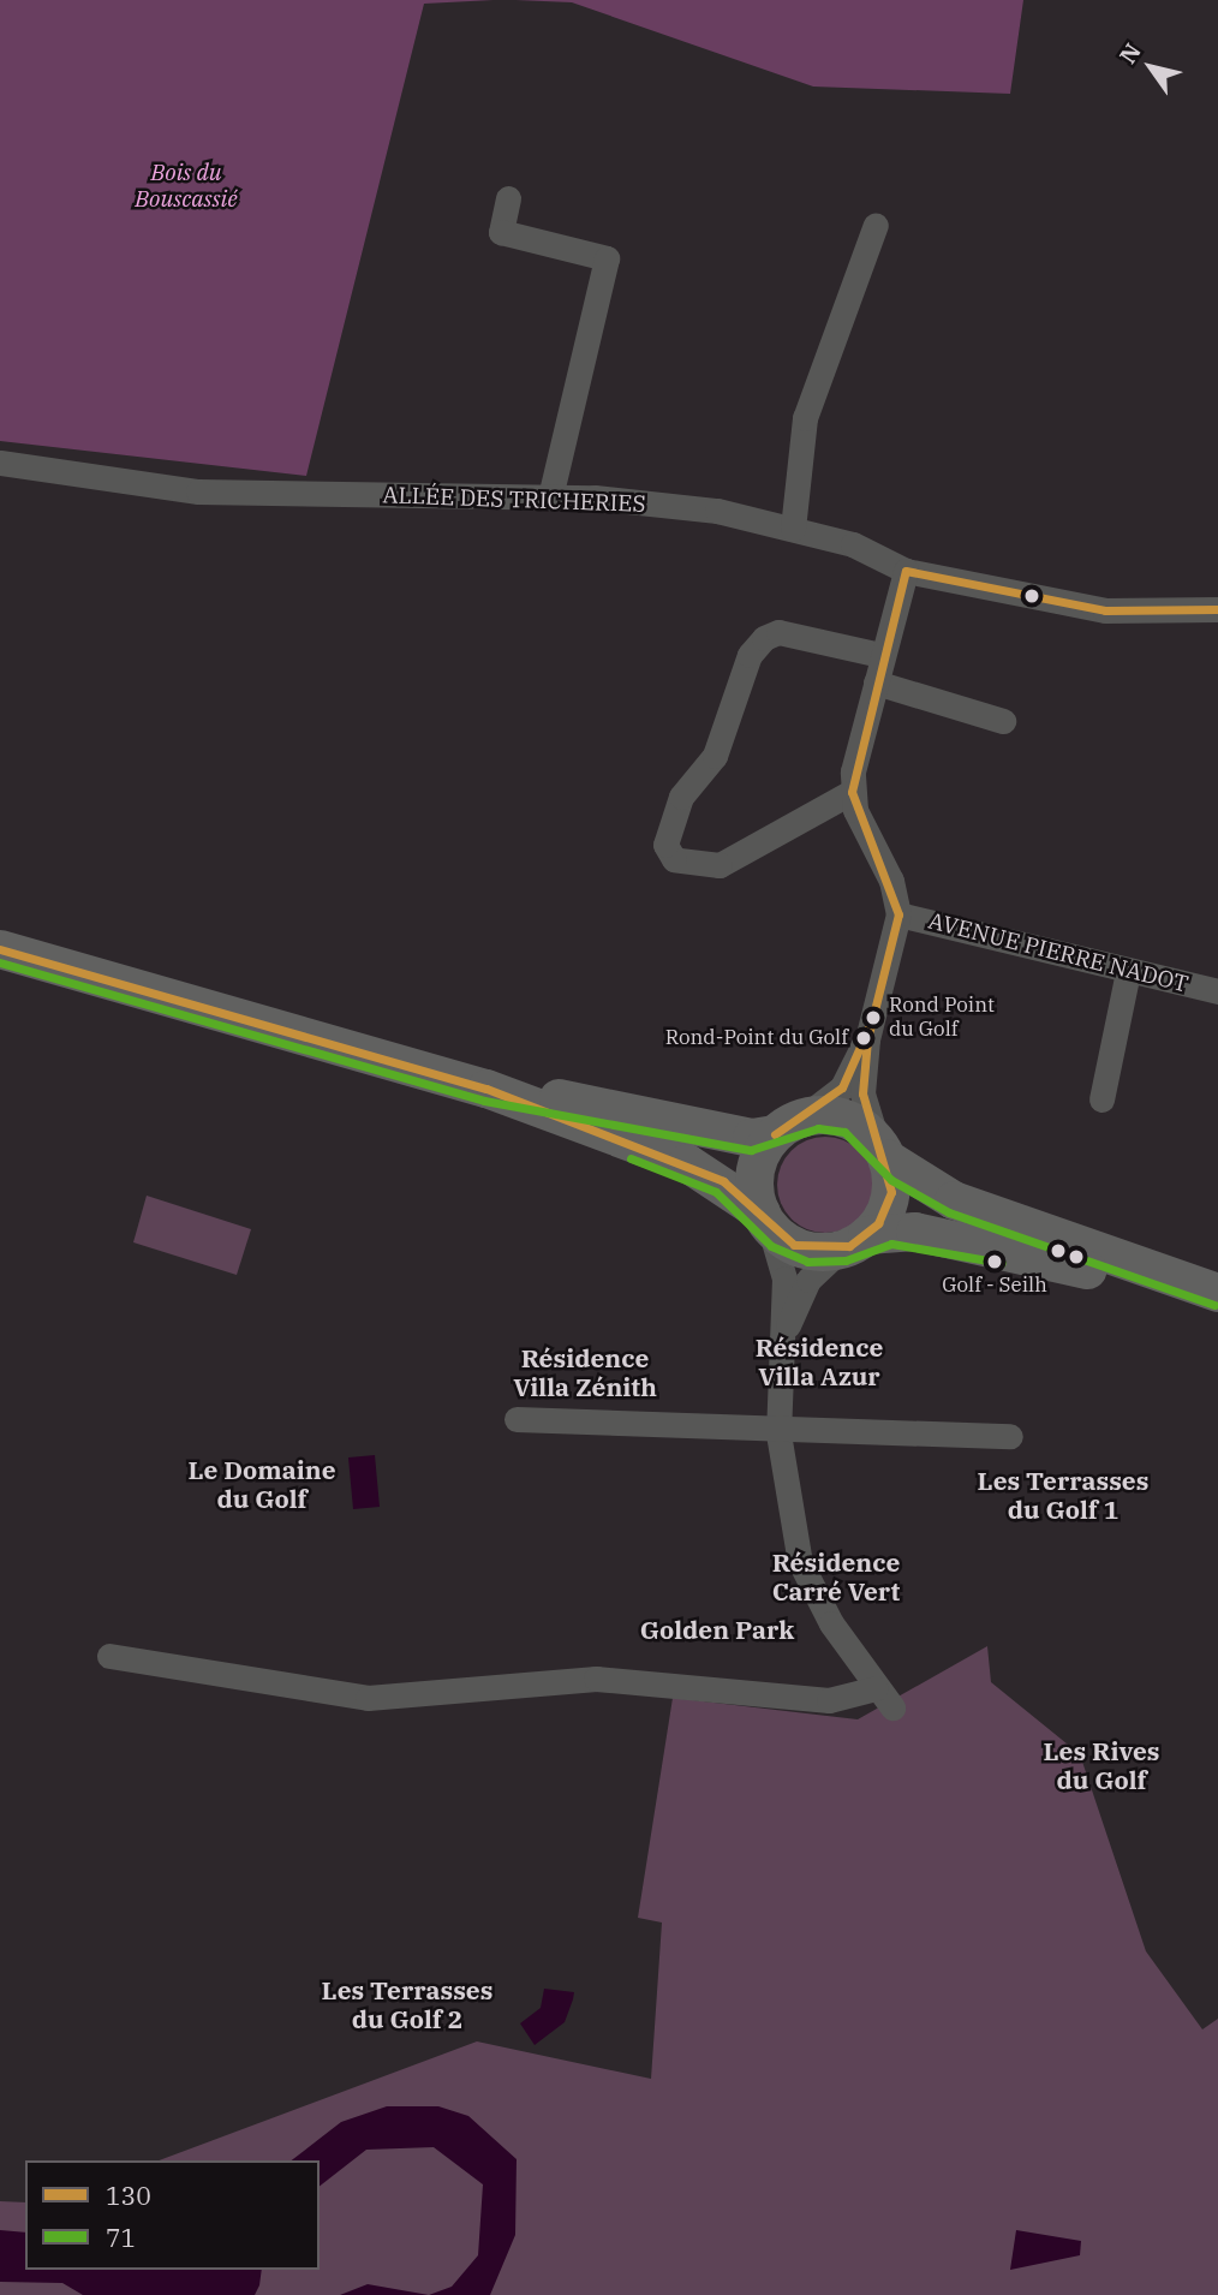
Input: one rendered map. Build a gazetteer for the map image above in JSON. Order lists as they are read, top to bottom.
{
  "streets": {
    "street": ["ALLÉE DES TRICHERIES", "AVENUE PIERRE NADOT"]
  },
  "districts": [
    "Résidence Villa Azur",
    "Résidence Villa Zénith",
    "Le Domaine du Golf",
    "Les Terrasses du Golf 1",
    "Résidence Carré Vert",
    "Golden Park",
    "Les Rives du Golf",
    "Les Terrasses du Golf 2"
  ],
  "parks": ["Bois du Bouscassié"],
  "places": ["Rond Point du Golf", "Rond-Point du Golf", "Golf - Seilh"],
  "lines": ["transit line 130", "transit line 71"],
  "legend": ["130", "71"],
  "north": "top left"
}
